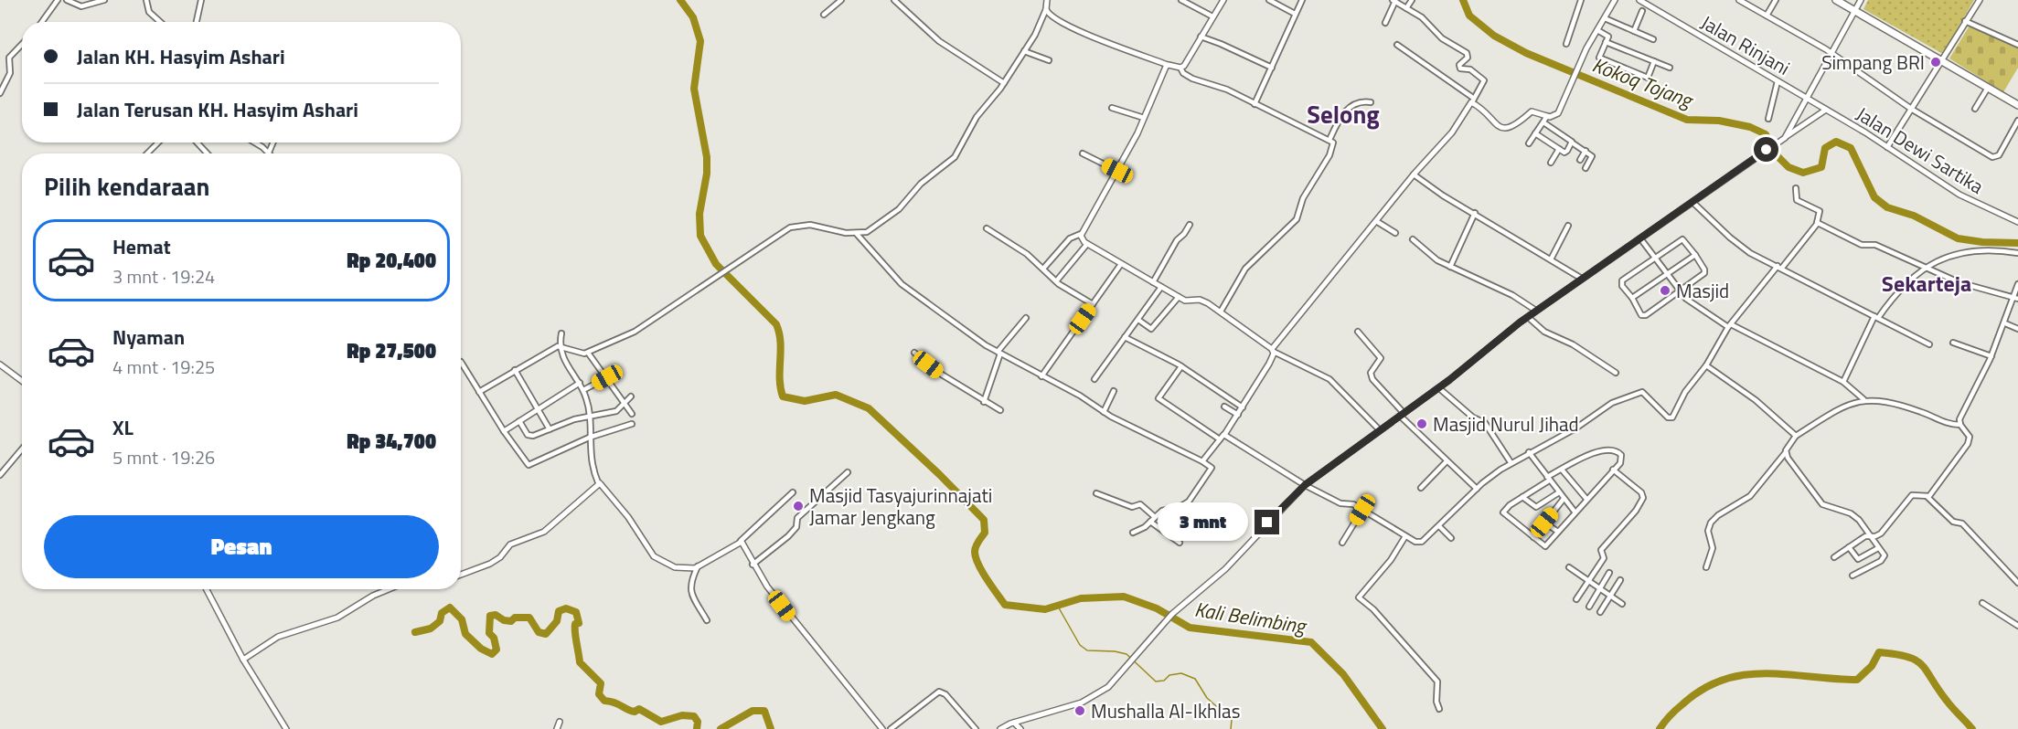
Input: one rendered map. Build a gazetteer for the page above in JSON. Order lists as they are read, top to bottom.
{
  "streets": {
    "street": ["Jalan Rinjani", "Jalan Dewi Sartika"]
  },
  "crossings": [
    ["Jalan Rinjani", "Jalan Dewi Sartika"]
  ],
  "districts": ["Selong", "Sekarteja"],
  "water": ["Kokoq Tojang", "Kali Belimbing"],
  "places": [
    "Simpang BRI",
    "Masjid",
    "Masjid Nurul Jihad",
    "Masjid Tasyajurinnajati Jamar Jengkang",
    "Mushalla Al-Ikhlas"
  ],
  "page": {
    "banner": ["Jalan KH. Hasyim Ashari", "Jalan Terusan KH. Hasyim Ashari"],
    "heading": "Pilih kendaraan",
    "list": [
      {
        "name": "Hemat",
        "note": "3 mnt · 19:24",
        "value": "Rp 20,400"
      },
      {
        "name": "Nyaman",
        "note": "4 mnt · 19:25",
        "value": "Rp 27,500"
      },
      {
        "name": "XL",
        "note": "5 mnt · 19:26",
        "value": "Rp 34,700"
      }
    ],
    "bubble": "3 mnt",
    "buttons": "Pesan"
  }
}
